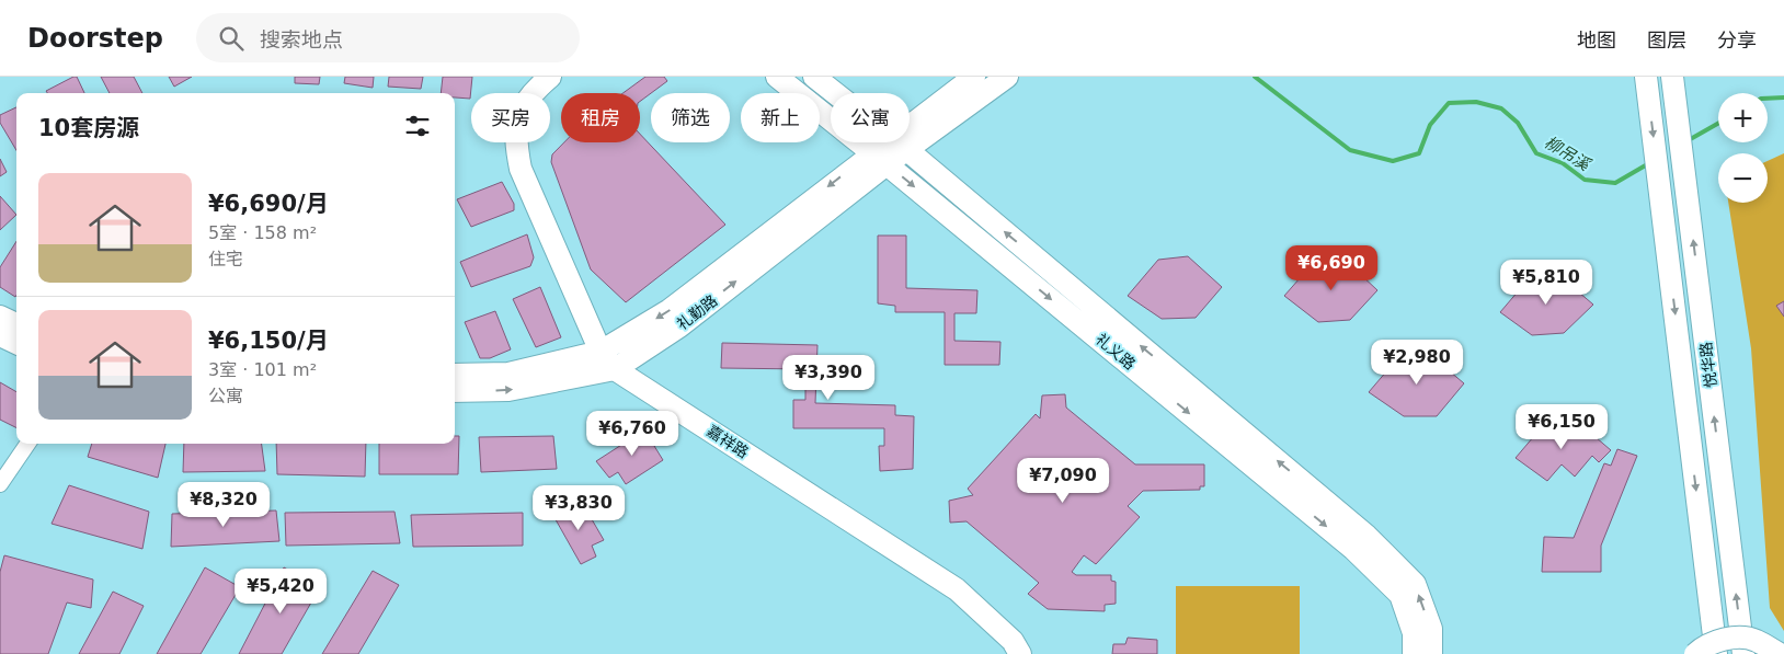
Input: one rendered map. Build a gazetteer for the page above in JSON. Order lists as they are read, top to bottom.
{
  "streets": {
    "main road": [
      "礼勤路",
      "礼义路",
      "悦华路",
      "嘉祥路"
    ]
  },
  "crossings": [
    ["礼勤路", "礼义路"],
    ["礼勤路", "嘉祥路"]
  ],
  "water": ["柳吊溪"],
  "page": {
    "header": "Doorstep",
    "search": "搜索地点",
    "nav": ["地图", "图层", "分享"],
    "map_buttons": ["+", "−"],
    "chip": [
      "买房",
      "租房",
      "筛选",
      "新上",
      "公寓"
    ],
    "heading": "10套房源",
    "list": [
      {
        "name": "¥6,690/月",
        "note": "5室 · 158 m² · 住宅"
      },
      {
        "name": "¥6,150/月",
        "note": "3室 · 101 m² · 公寓"
      }
    ],
    "price": [
      "¥6,690",
      "¥5,810",
      "¥2,980",
      "¥3,390",
      "¥6,150",
      "¥6,760",
      "¥7,090",
      "¥8,320",
      "¥3,830",
      "¥5,420"
    ]
  }
}
